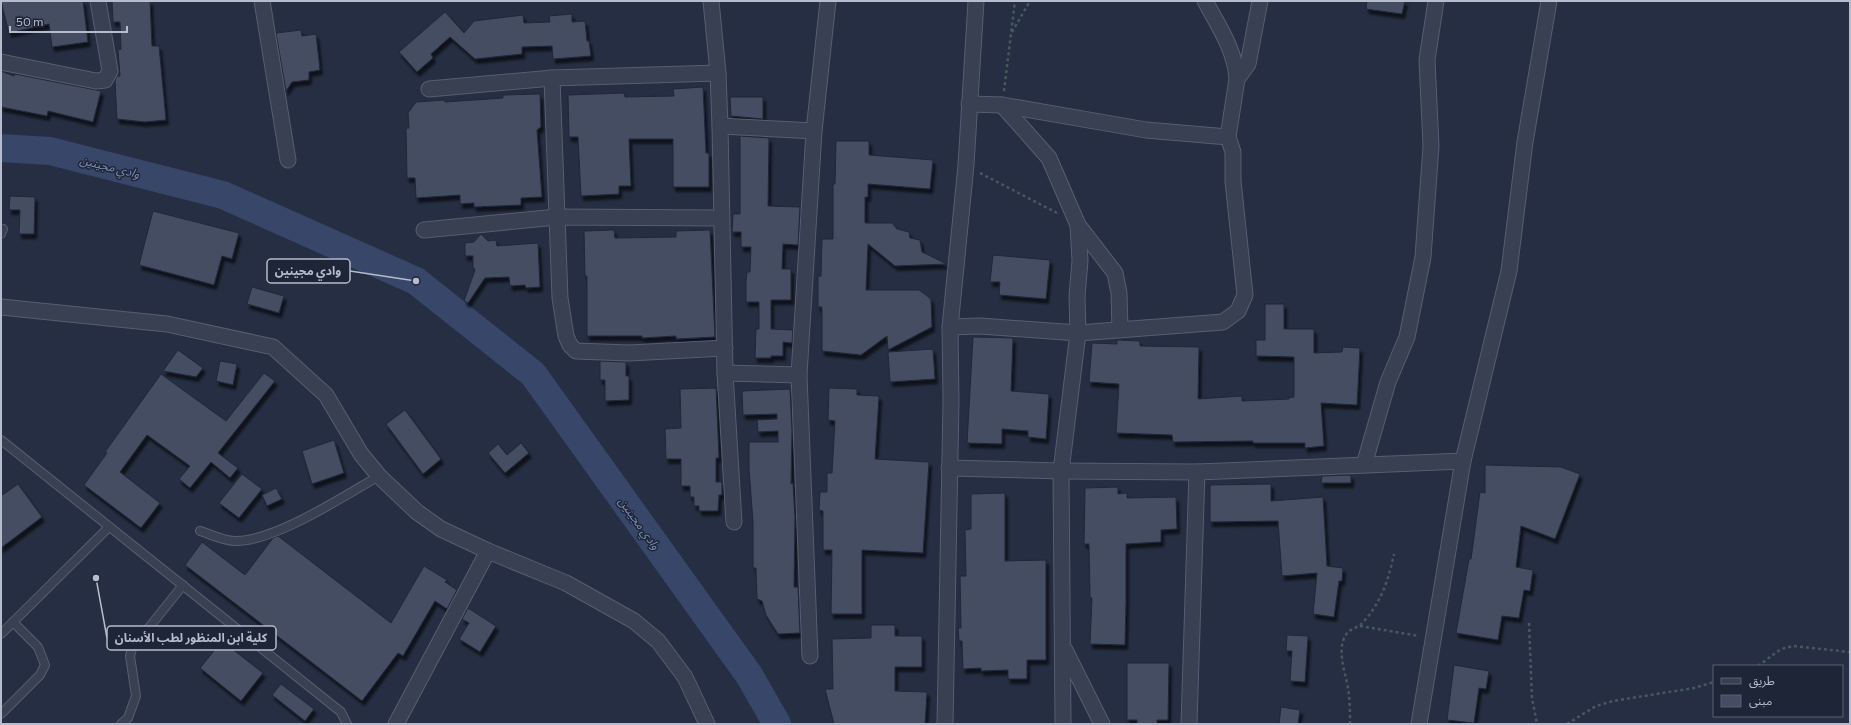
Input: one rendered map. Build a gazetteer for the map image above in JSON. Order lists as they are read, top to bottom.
{
  "water": ["وادي مجينين"],
  "places": ["وادي مجينين", "كلية ابن المنظور لطب الأسنان"],
  "legend": ["طريق", "مبنى"],
  "scale_bar": "50 m"
}
